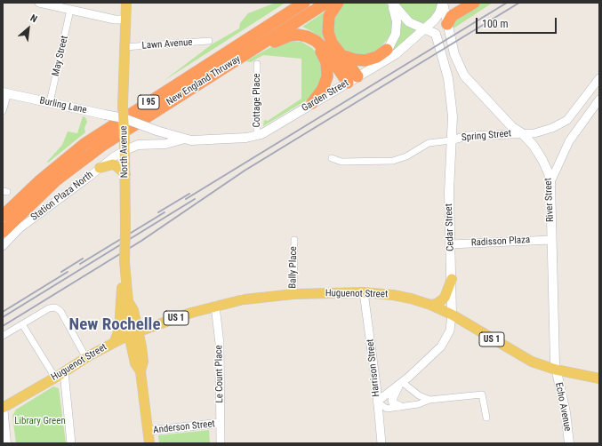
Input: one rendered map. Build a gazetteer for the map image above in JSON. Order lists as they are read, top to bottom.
{
  "streets": {
    "highway": ["New England Thruway", "I 95"],
    "main road": [
      "Garden Street",
      "Burling Lane",
      "North Avenue",
      "River Street",
      "Cedar Street",
      "Huguenot Street",
      "US 1",
      "Echo Avenue"
    ],
    "street": [
      "Lawn Avenue",
      "May Street",
      "Cottage Place",
      "Spring Street",
      "Station Plaza North",
      "Radisson Plaza",
      "Bally Place",
      "Harrison Street",
      "Le Count Place",
      "Anderson Street"
    ]
  },
  "crossings": [
    ["Lawn Avenue", "North Avenue"],
    ["May Street", "Burling Lane"],
    ["Garden Street", "Cottage Place"],
    ["Garden Street", "Burling Lane"],
    ["Garden Street", "North Avenue"],
    ["Garden Street", "Station Plaza North"],
    ["Garden Street", "River Street"],
    ["Garden Street", "Cedar Street"],
    ["Burling Lane", "North Avenue"],
    ["Spring Street", "River Street"],
    ["Spring Street", "Cedar Street"],
    ["North Avenue", "Station Plaza North"],
    ["North Avenue", "Huguenot Street"],
    ["North Avenue", "Anderson Street"],
    ["River Street", "Radisson Plaza"],
    ["River Street", "Huguenot Street"],
    ["River Street", "Echo Avenue"],
    ["Cedar Street", "Radisson Plaza"],
    ["Cedar Street", "Huguenot Street"],
    ["Cedar Street", "Harrison Street"],
    ["Bally Place", "Huguenot Street"],
    ["Huguenot Street", "Harrison Street"],
    ["Huguenot Street", "Le Count Place"],
    ["Huguenot Street", "Echo Avenue"],
    ["Le Count Place", "Anderson Street"]
  ],
  "districts": ["New Rochelle"],
  "parks": ["Library Green"],
  "scale_bar": "100 m",
  "north": "top right"
}
